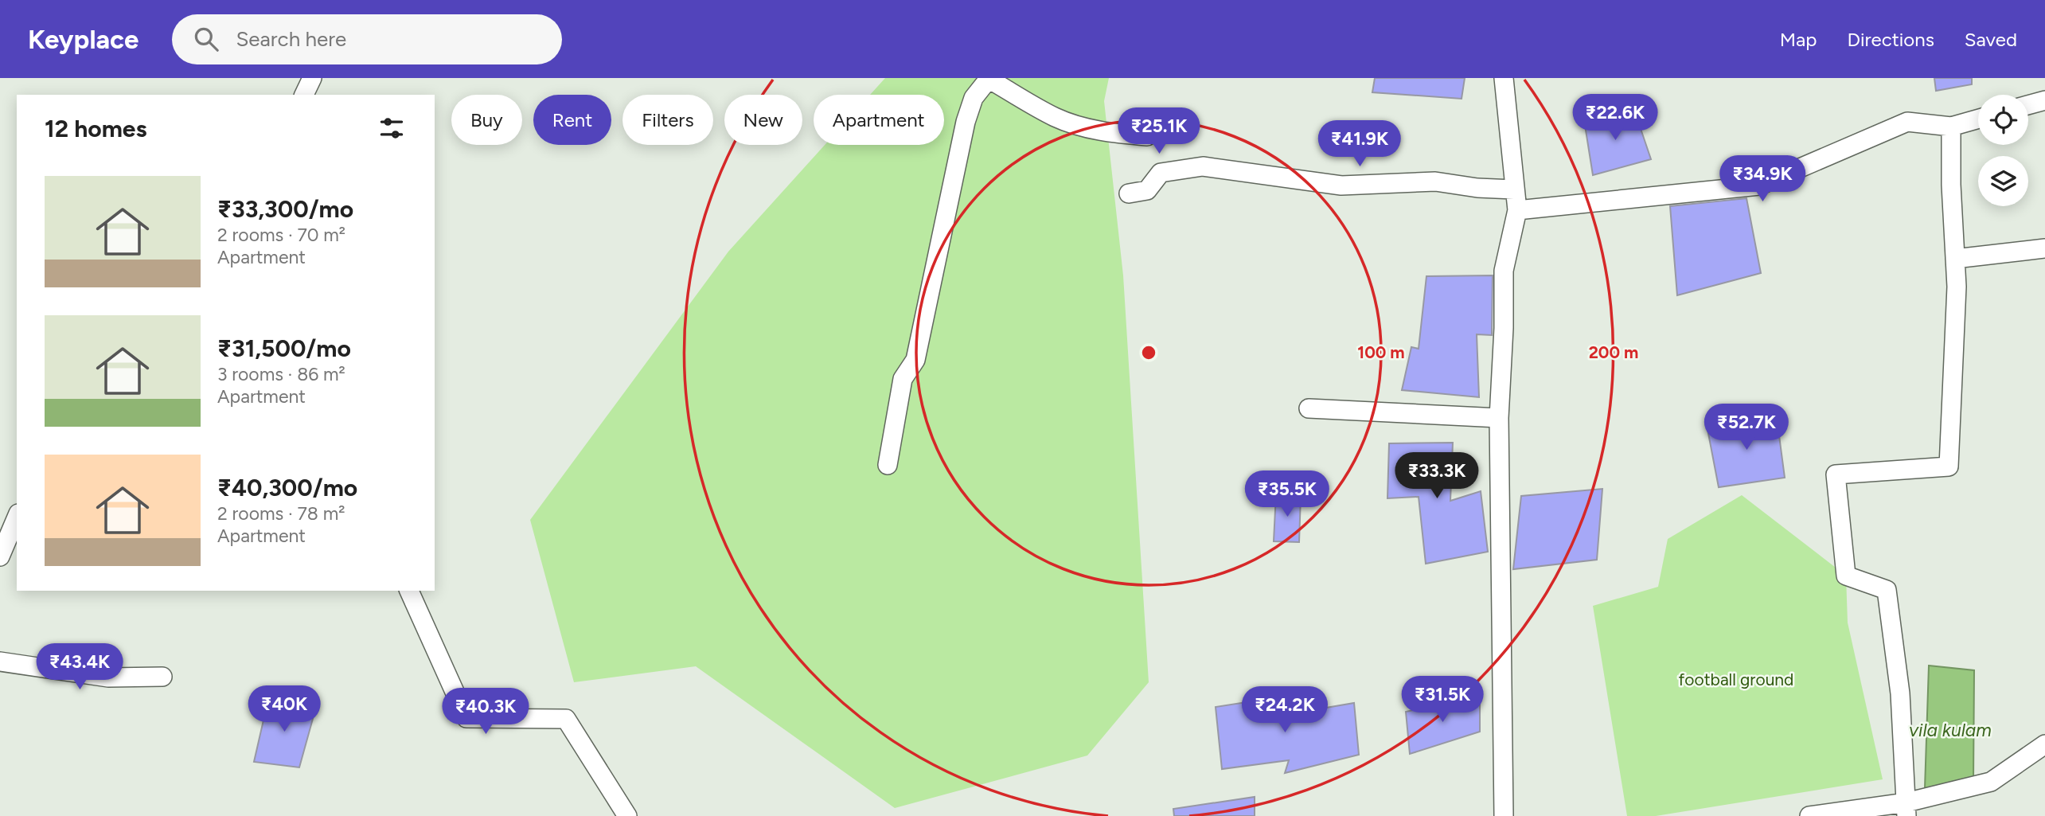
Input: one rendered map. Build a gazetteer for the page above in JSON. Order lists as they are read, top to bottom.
{
  "water": ["vila kulam"],
  "parks": ["football ground"],
  "page": {
    "header": "Keyplace",
    "search": "Search here",
    "nav": ["Map", "Directions", "Saved"],
    "price": [
      "₹22.6K",
      "₹25.1K",
      "₹41.9K",
      "₹34.9K",
      "₹52.7K",
      "₹33.3K",
      "₹35.5K",
      "₹43.4K",
      "₹31.5K",
      "₹40K",
      "₹24.2K",
      "₹40.3K"
    ],
    "chip": [
      "Buy",
      "Rent",
      "Filters",
      "New",
      "Apartment"
    ],
    "heading": "12 homes",
    "list": [
      {
        "name": "₹33,300/mo",
        "note": "2 rooms · 70 m² · Apartment"
      },
      {
        "name": "₹31,500/mo",
        "note": "3 rooms · 86 m² · Apartment"
      },
      {
        "name": "₹40,300/mo",
        "note": "2 rooms · 78 m² · Apartment"
      }
    ]
  },
  "rings": ["100 m", "200 m"]
}
